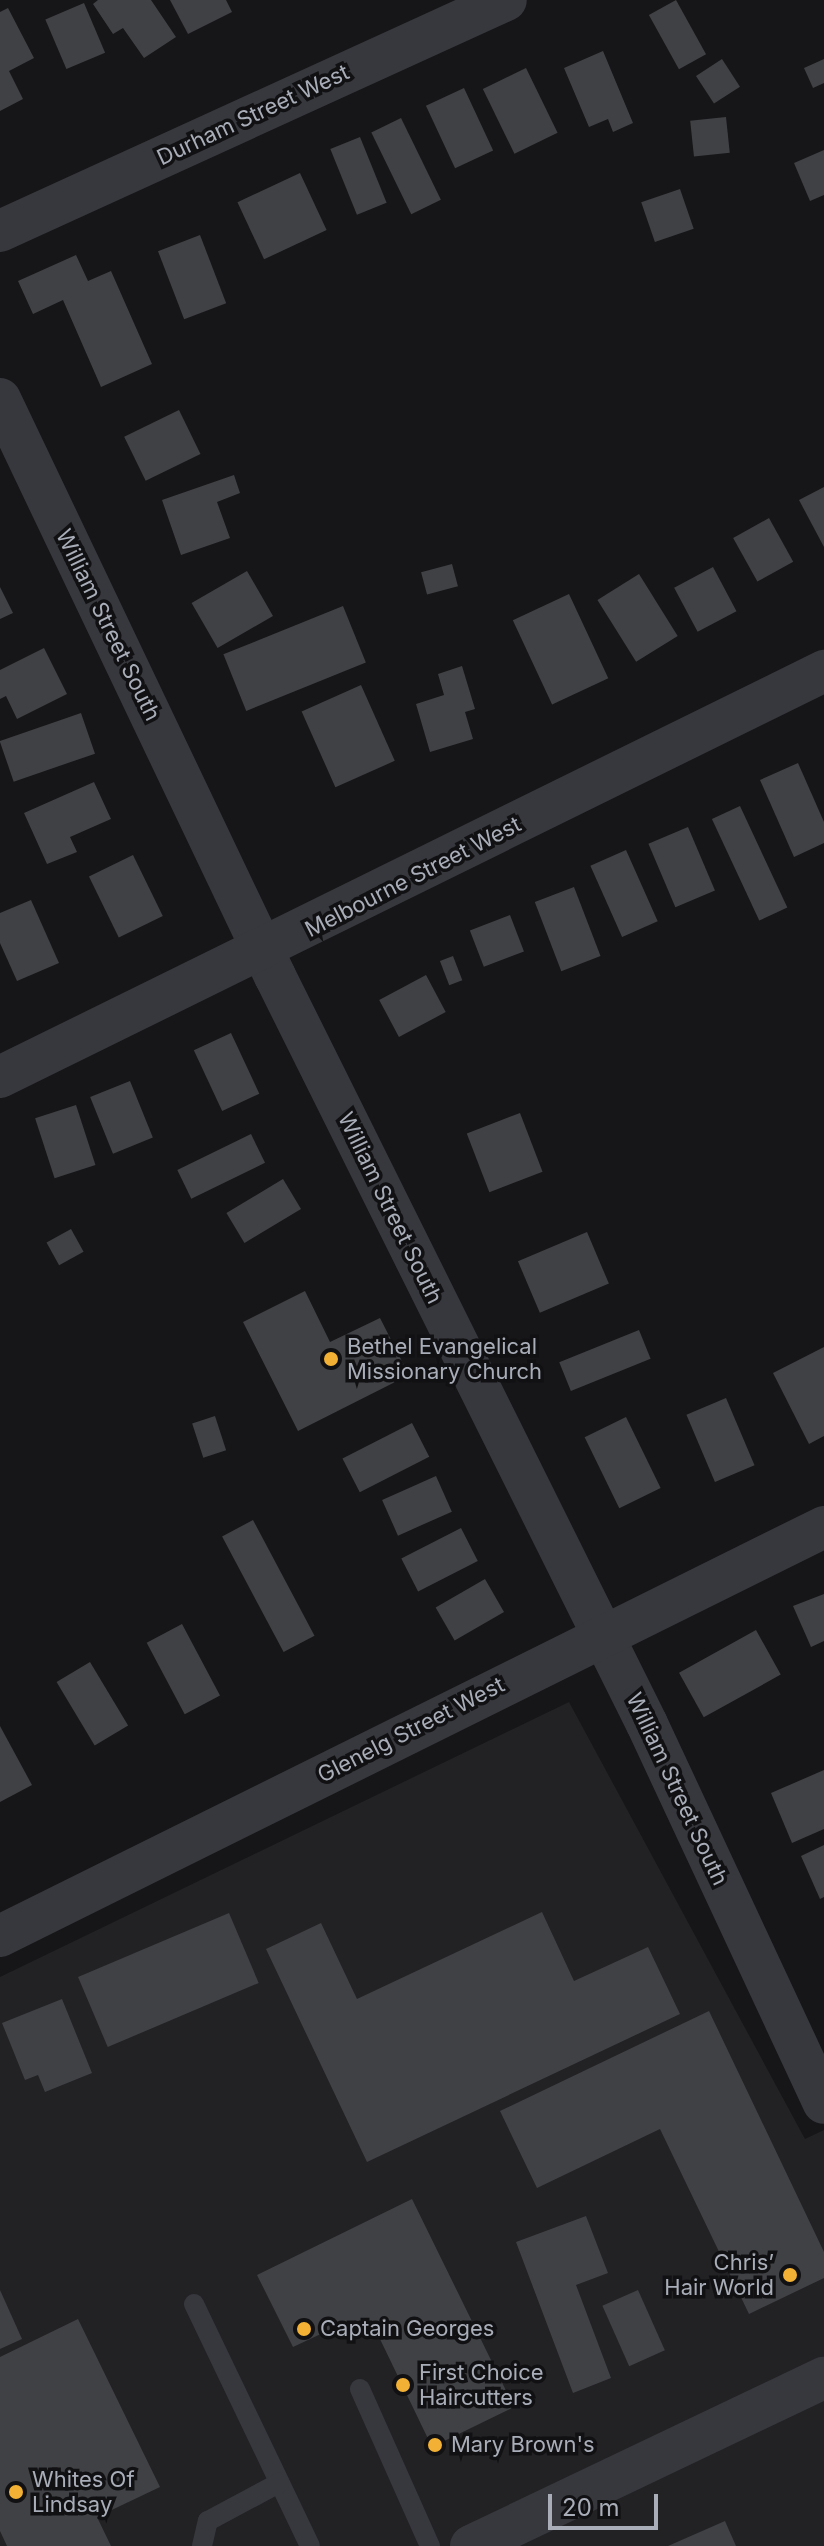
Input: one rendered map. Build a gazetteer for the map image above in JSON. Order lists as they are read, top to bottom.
{
  "streets": {
    "street": [
      "Durham Street West",
      "William Street South",
      "Melbourne Street West",
      "Glenelg Street West"
    ]
  },
  "crossings": [
    ["William Street South", "Melbourne Street West"],
    ["William Street South", "Glenelg Street West"]
  ],
  "places": [
    "Bethel Evangelical Missionary Church",
    "Chris’ Hair World",
    "Captain Georges",
    "First Choice Haircutters",
    "Mary Brown's",
    "Whites Of Lindsay"
  ],
  "scale_bar": "20 m"
}
